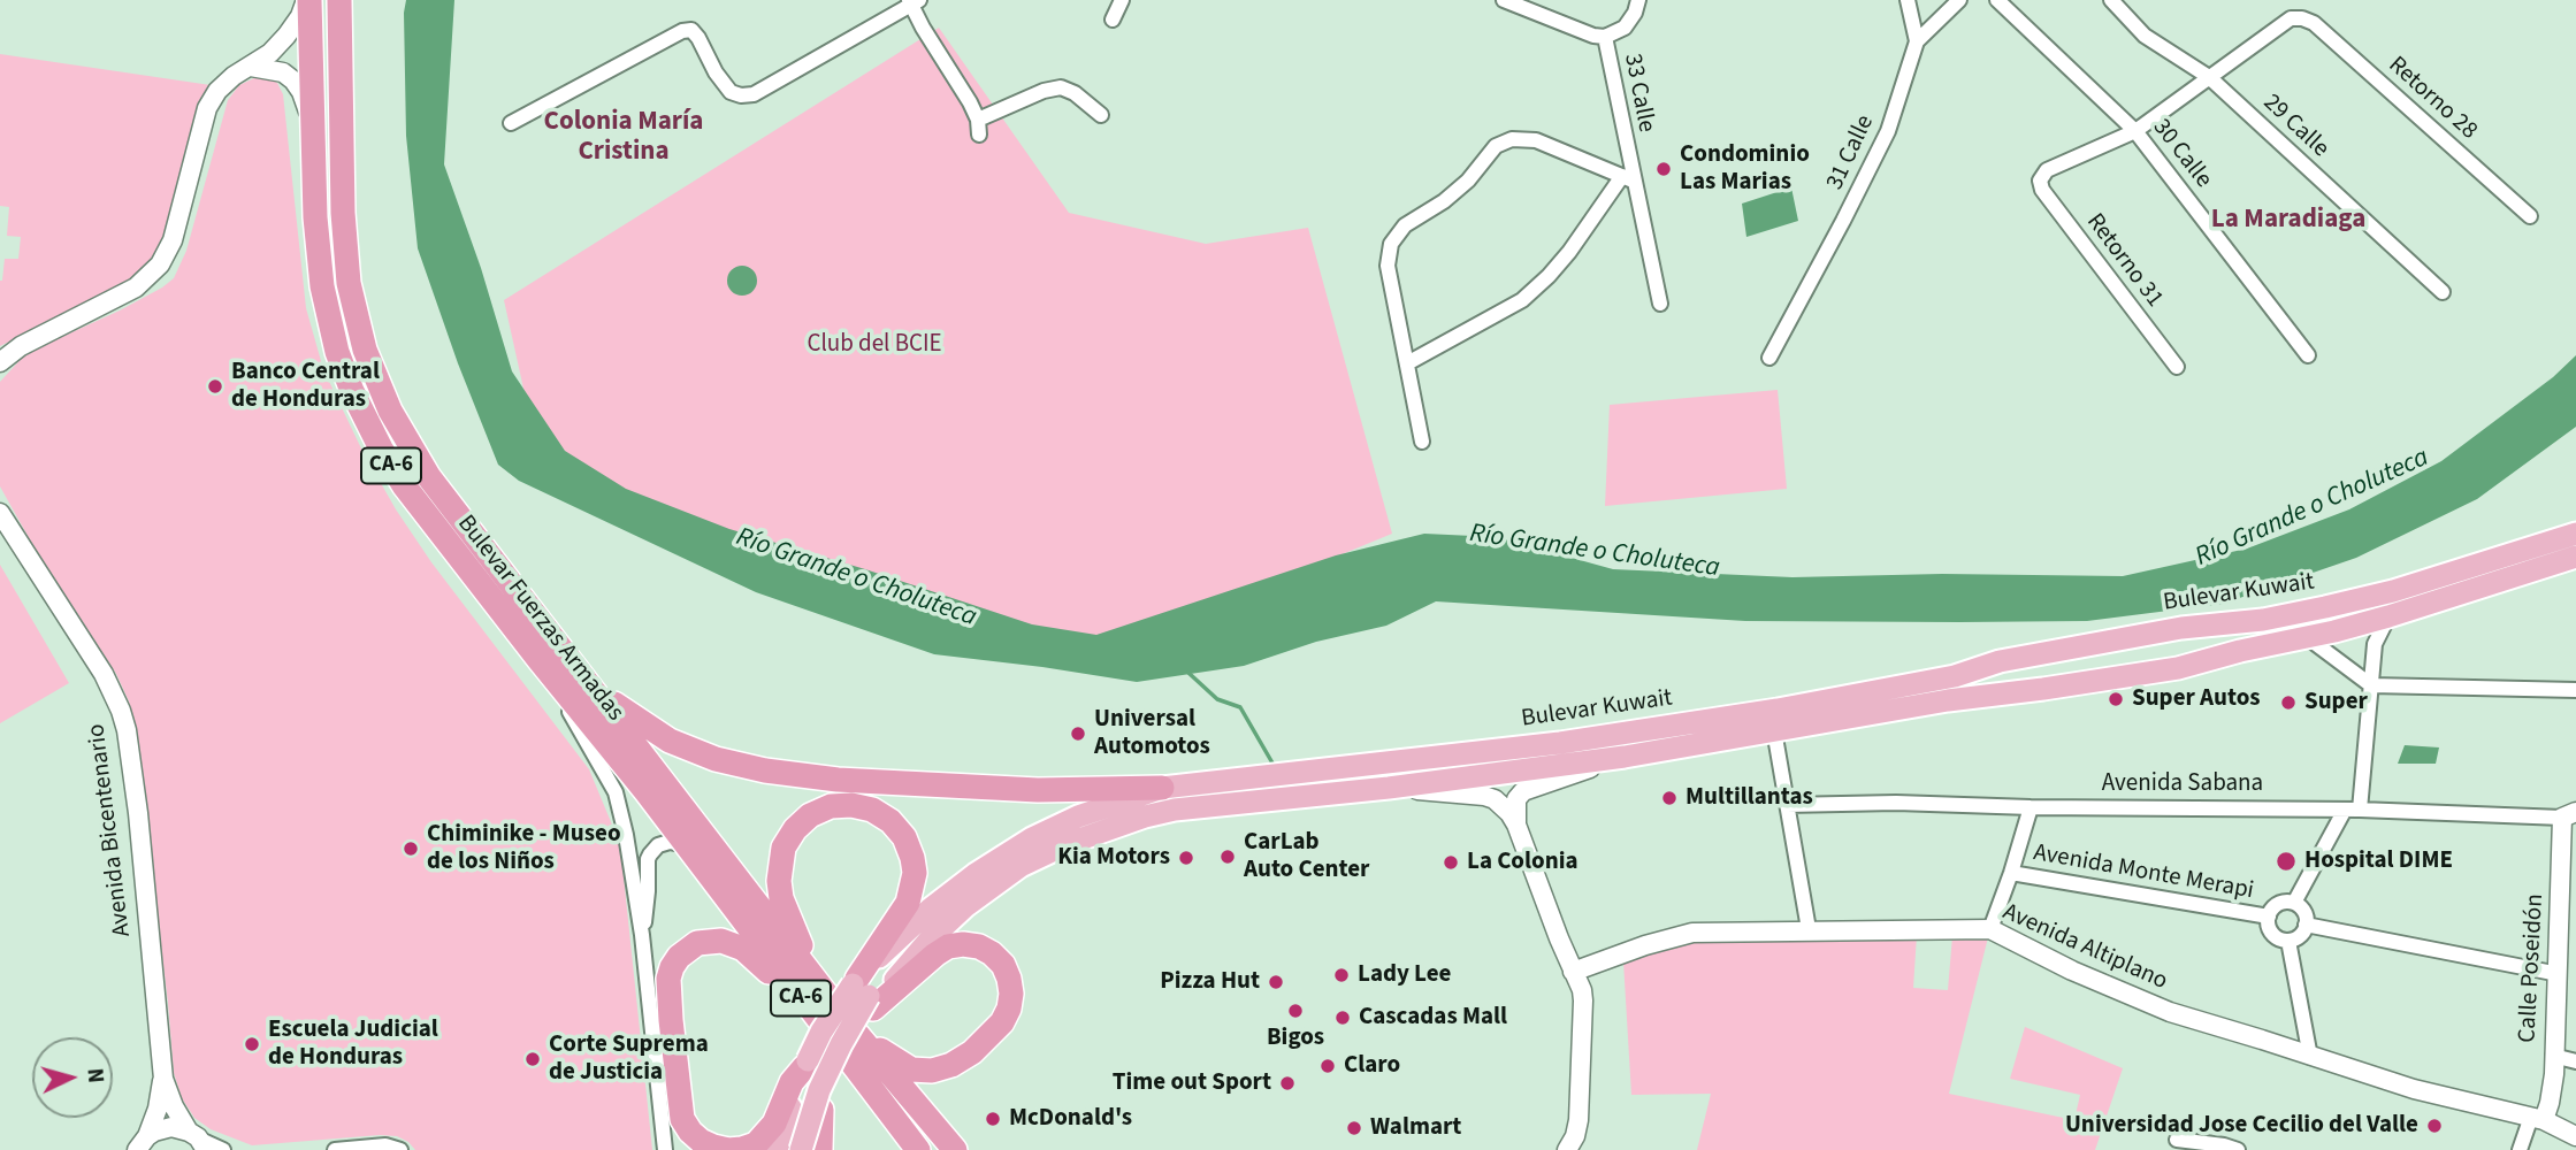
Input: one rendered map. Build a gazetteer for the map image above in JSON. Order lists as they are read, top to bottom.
{
  "streets": {
    "highway": ["CA-6", "Bulevar Fuerzas Armadas"],
    "main road": ["Bulevar Kuwait"],
    "street": [
      "33 Calle",
      "Retorno 28",
      "29 Calle",
      "31 Calle",
      "30 Calle",
      "Retorno 31",
      "Avenida Sabana",
      "Avenida Bicentenario",
      "Avenida Monte Merapi",
      "Avenida Altiplano",
      "Calle Poseidón"
    ]
  },
  "crossings": [
    ["Retorno 28", "29 Calle"],
    ["30 Calle", "Retorno 31"],
    ["Bulevar Kuwait", "Bulevar Fuerzas Armadas"],
    ["Avenida Sabana", "Calle Poseidón"],
    ["Avenida Altiplano", "Calle Poseidón"]
  ],
  "districts": ["Colonia María Cristina", "La Maradiaga"],
  "water": ["Río Grande o Choluteca"],
  "parks": ["Club del BCIE"],
  "places": [
    "Condominio Las Marias",
    "Banco Central de Honduras",
    "Super Autos",
    "Super",
    "Universal Automotos",
    "Multillantas",
    "Chiminike - Museo de los Niños",
    "CarLab Auto Center",
    "Kia Motors",
    "Hospital DIME",
    "La Colonia",
    "Lady Lee",
    "Pizza Hut",
    "Bigos",
    "Cascadas Mall",
    "Escuela Judicial de Honduras",
    "Corte Suprema de Justicia",
    "Claro",
    "Time out Sport",
    "McDonald's",
    "Universidad Jose Cecilio del Valle",
    "Walmart"
  ],
  "north": "right"
}
